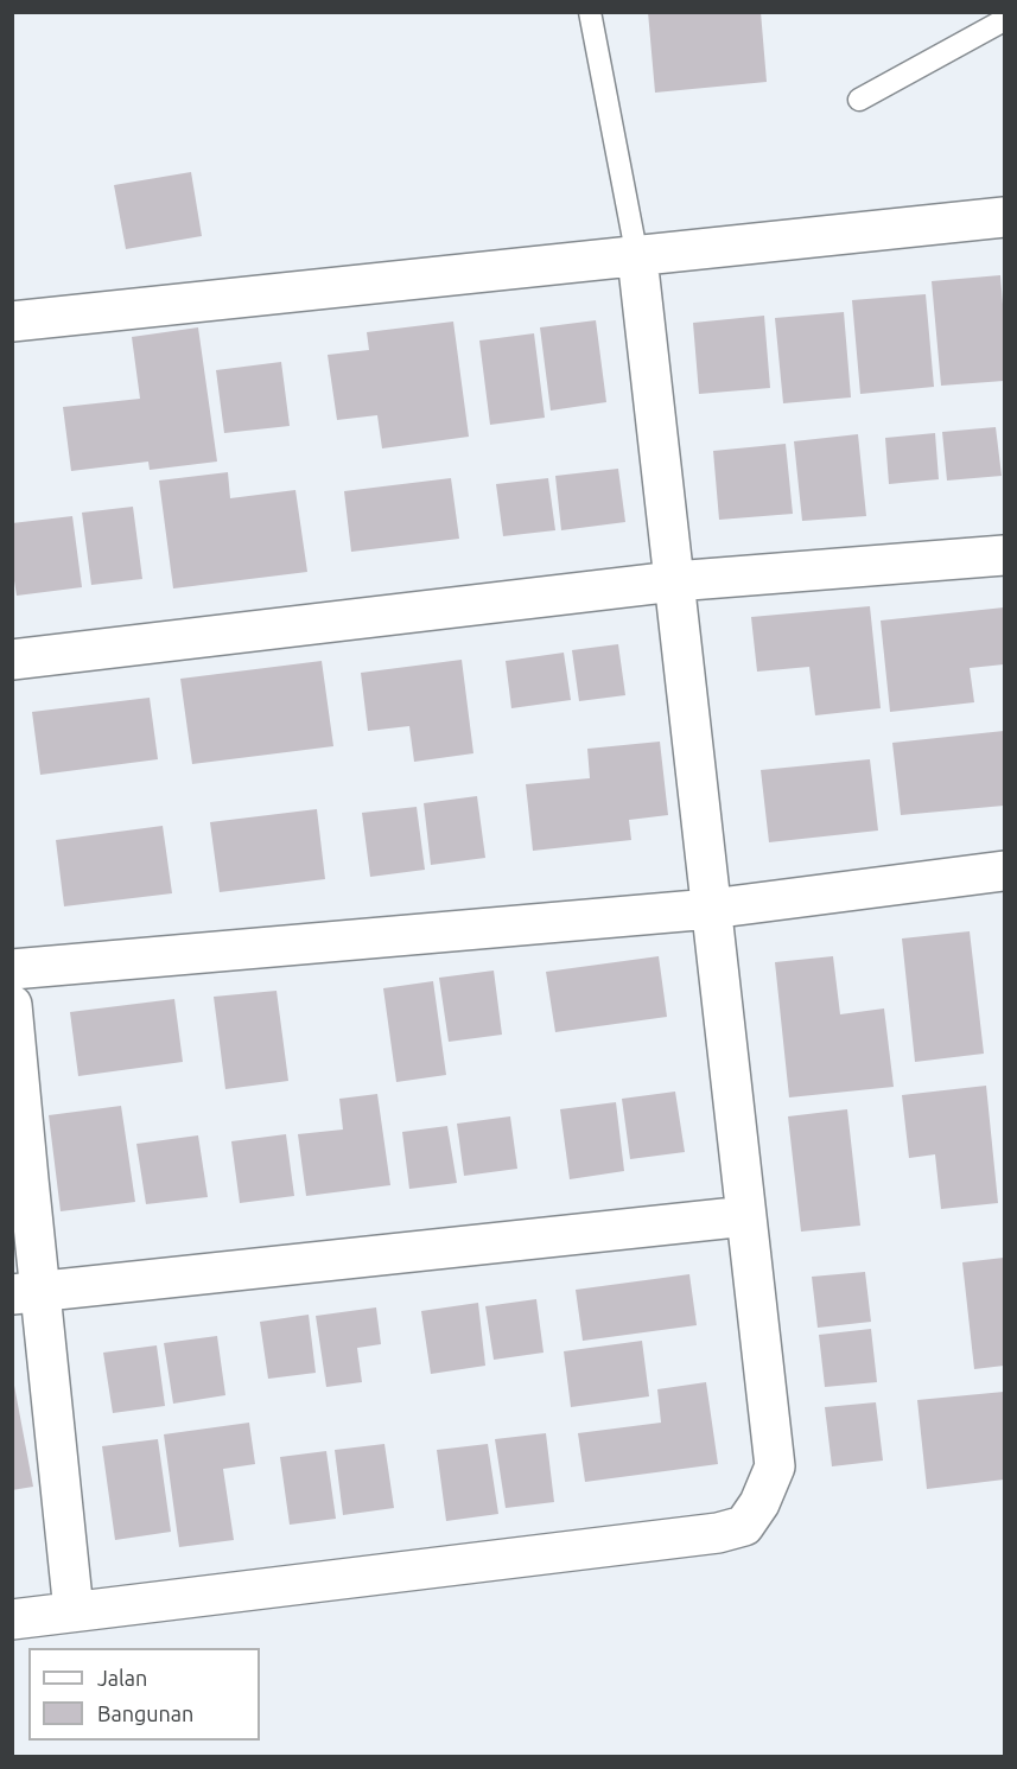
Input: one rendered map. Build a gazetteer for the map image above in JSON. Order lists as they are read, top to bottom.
{
  "legend": ["Jalan", "Bangunan"]
}
